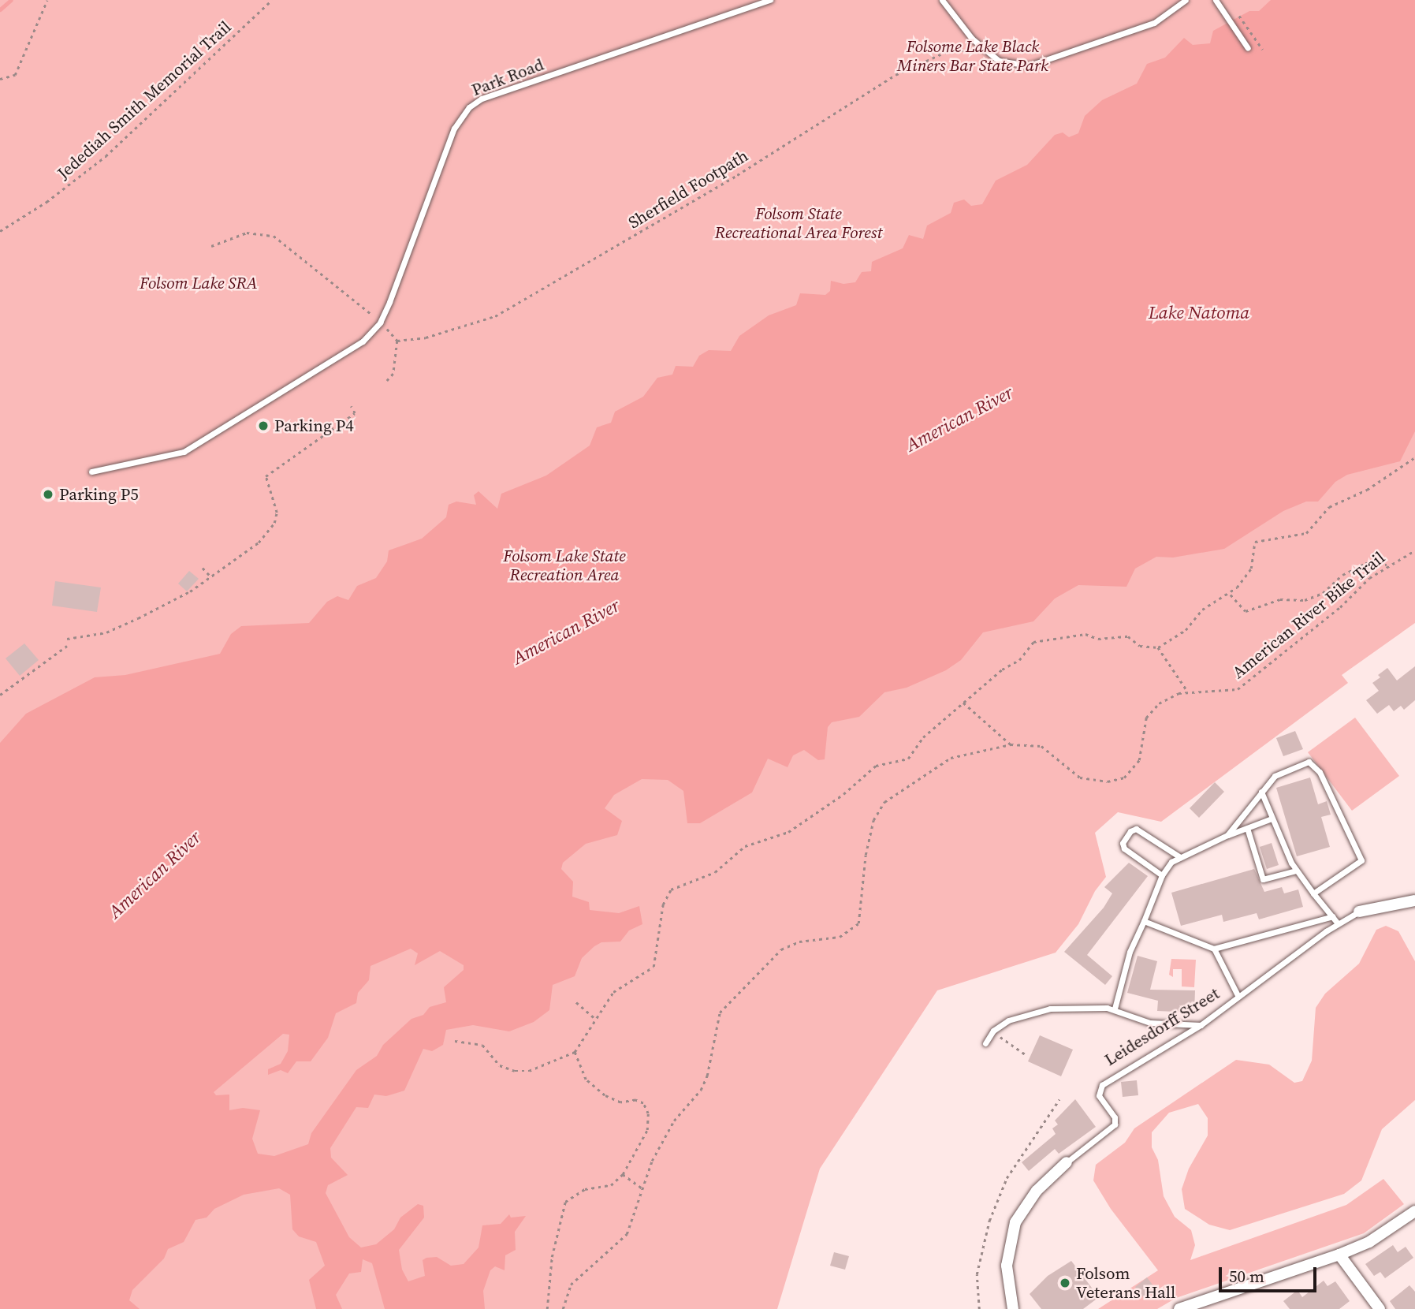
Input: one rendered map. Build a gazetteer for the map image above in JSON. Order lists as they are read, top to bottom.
{
  "streets": {
    "street": ["Leidesdorff Street"],
    "lane": ["Park Road"],
    "path": ["Jedediah Smith Memorial Trail", "Sherfield Footpath", "American River Bike Trail"]
  },
  "water": ["Lake Natoma", "American River"],
  "parks": [
    "Folsome Lake Black Miners Bar State Park",
    "Folsom State Recreational Area Forest",
    "Folsom Lake SRA",
    "Folsom Lake State Recreation Area"
  ],
  "places": ["Parking P4", "Parking P5", "Folsom Veterans Hall"],
  "scale_bar": "50 m"
}
